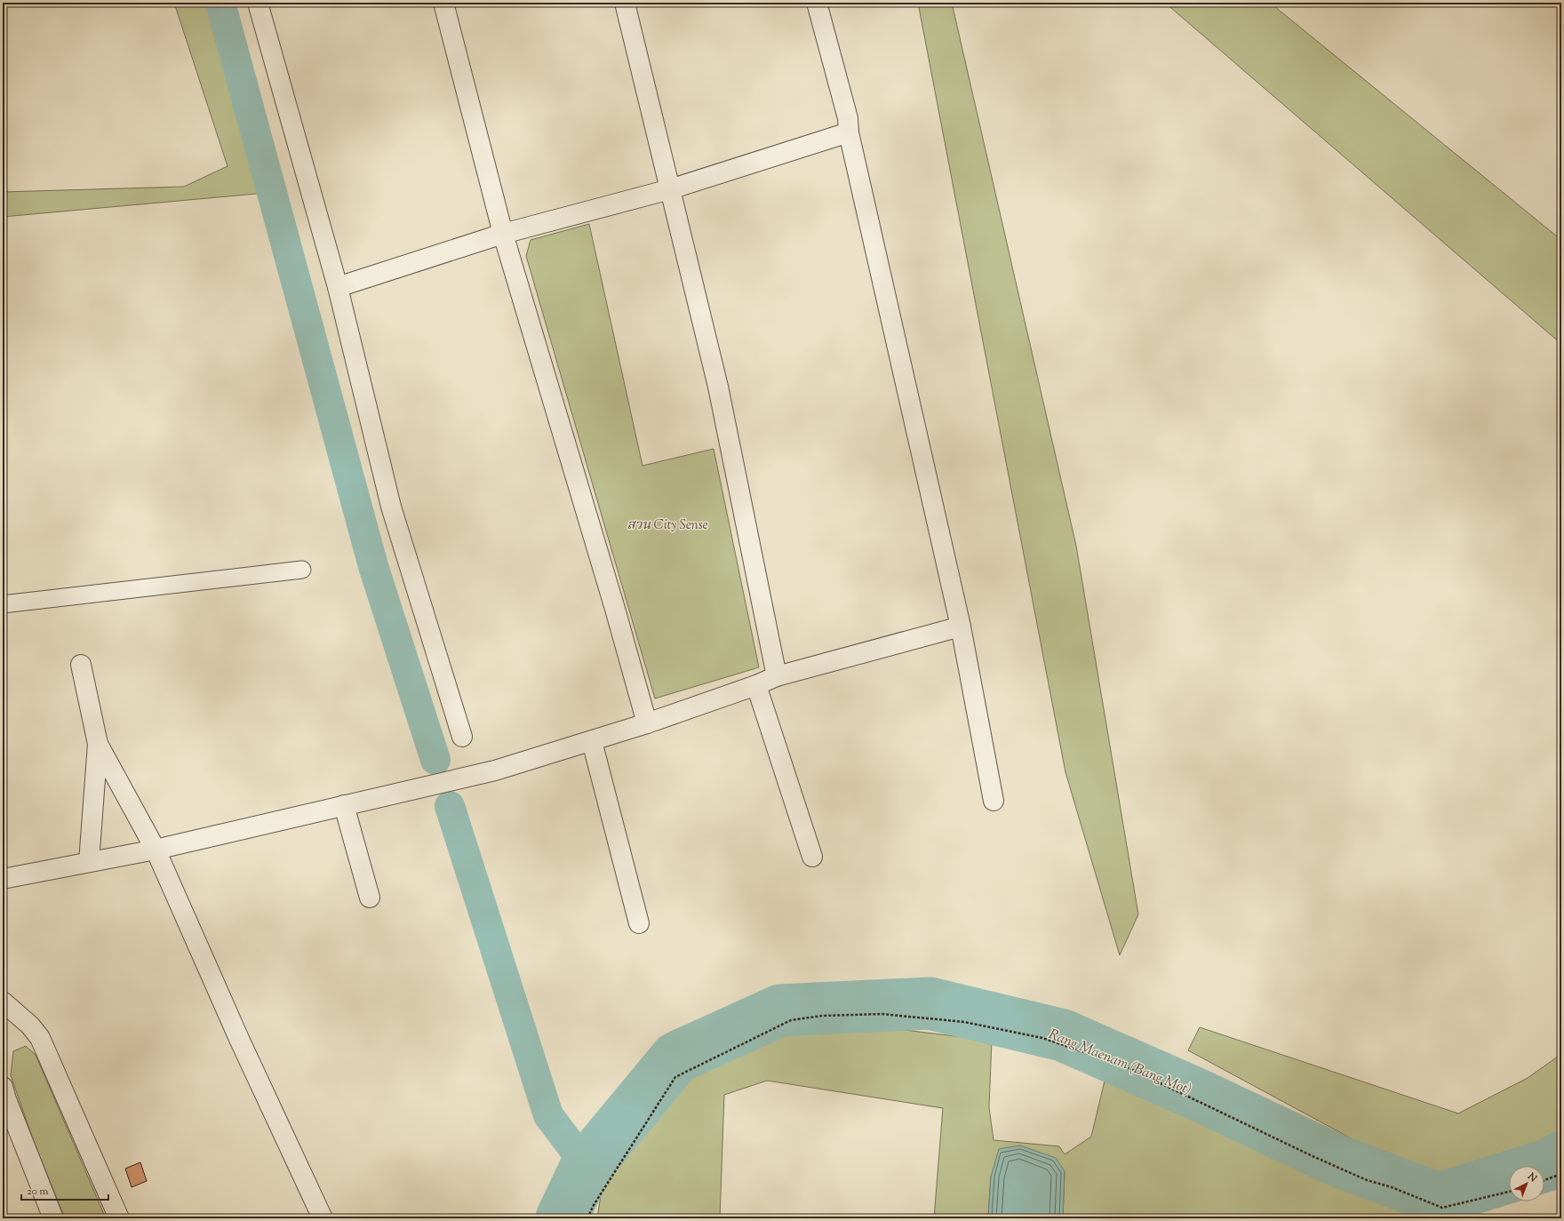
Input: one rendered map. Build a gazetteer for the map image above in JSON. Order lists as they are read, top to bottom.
{
  "water": ["Rang Maenam (Bang Mot)"],
  "parks": ["สวน City Sense"],
  "scale_bar": "20 m",
  "north": "top right"
}
